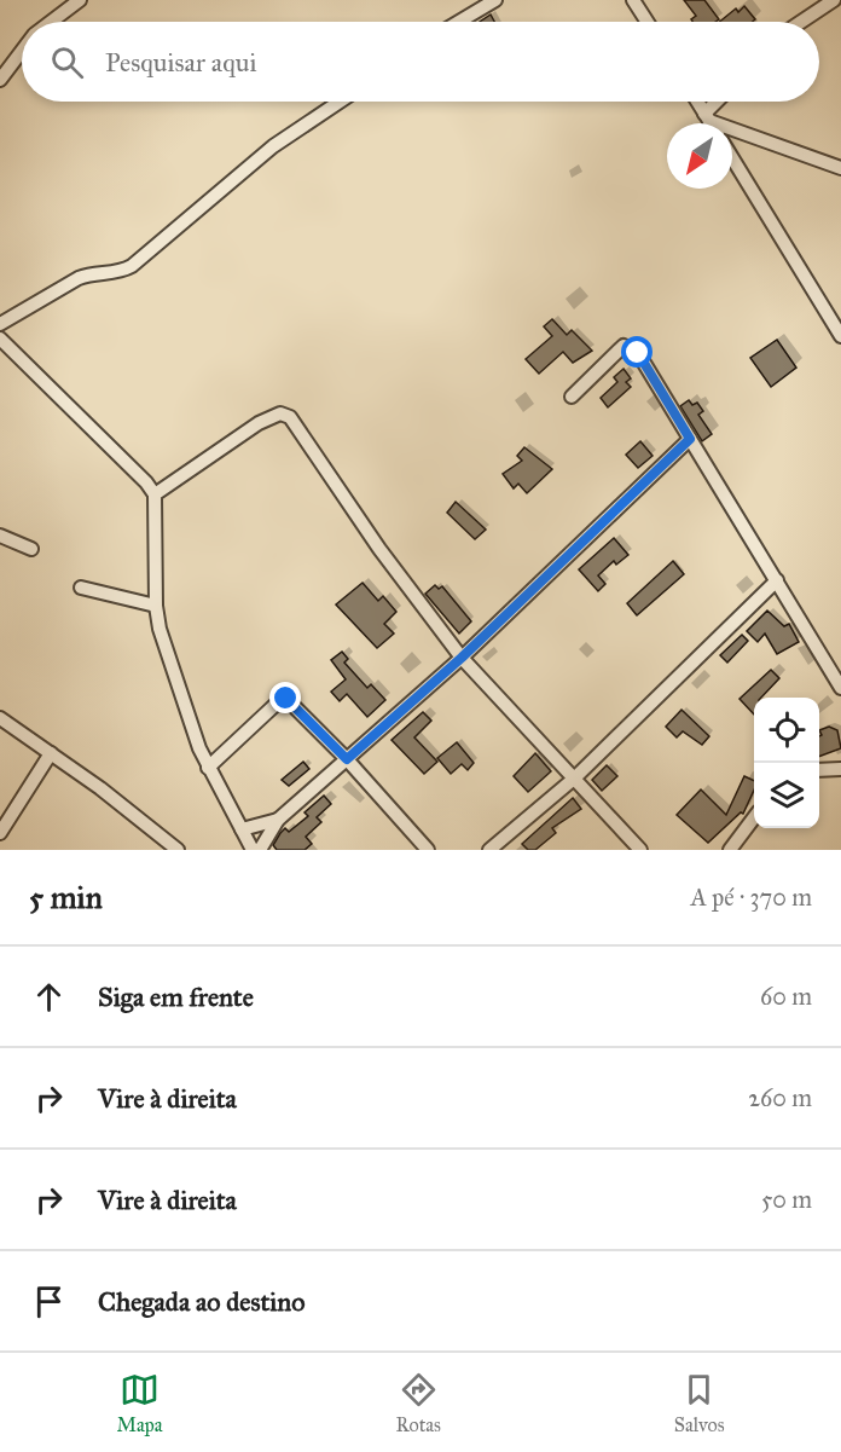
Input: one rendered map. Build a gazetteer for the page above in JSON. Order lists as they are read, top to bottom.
{
  "north": "bottom left",
  "page": {
    "search": "Pesquisar aqui",
    "heading": ["5 min", "A pé · 370 m"],
    "list": [
      ["Siga em frente", "60 m"],
      ["Vire à direita", "260 m"],
      ["Vire à direita", "50 m"],
      "Chegada ao destino"
    ],
    "nav": ["Mapa", "Rotas", "Salvos"]
  }
}
